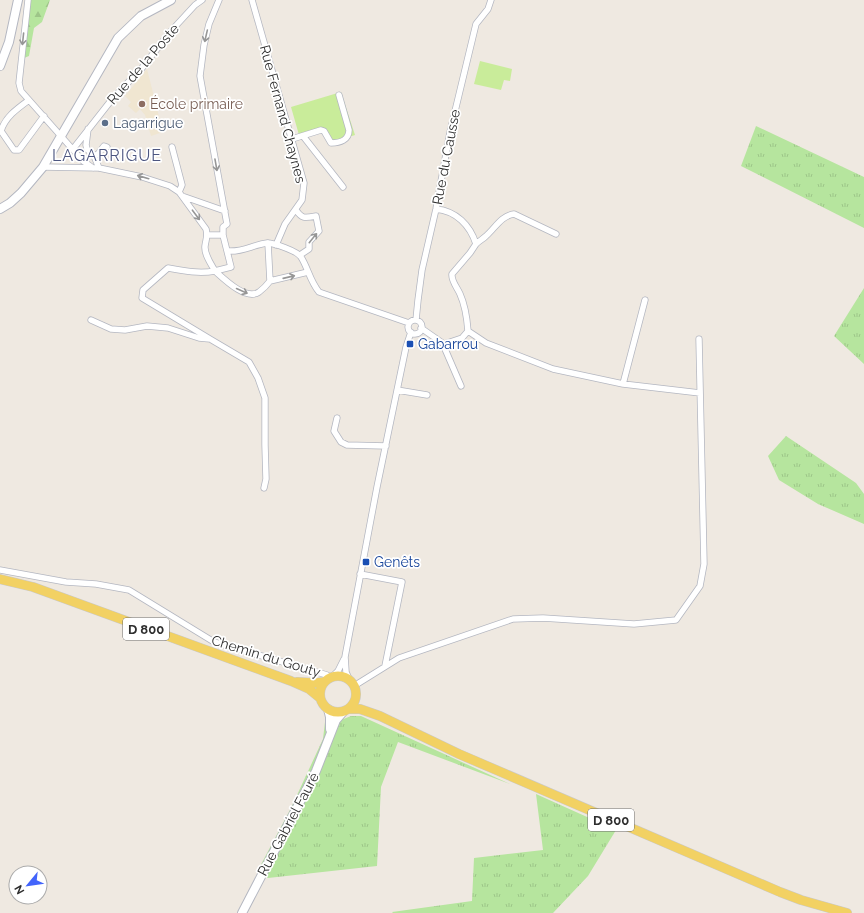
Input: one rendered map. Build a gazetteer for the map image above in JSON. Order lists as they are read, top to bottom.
{
  "streets": {
    "main road": ["D 800"],
    "street": [
      "Rue de la Poste",
      "Rue Fernand Chaynes",
      "Rue du Causse",
      "Chemin du Gouty",
      "Rue Gabriel Fauré"
    ]
  },
  "crossings": [
    ["D 800", "Chemin du Gouty"],
    ["D 800", "Rue Gabriel Fauré"],
    ["Chemin du Gouty", "Rue Gabriel Fauré"]
  ],
  "districts": ["LAGARRIGUE"],
  "places": {
    "other": ["École primaire", "Lagarrigue"],
    "transit": ["Gabarrou", "Genêts"]
  },
  "north": "bottom left"
}
